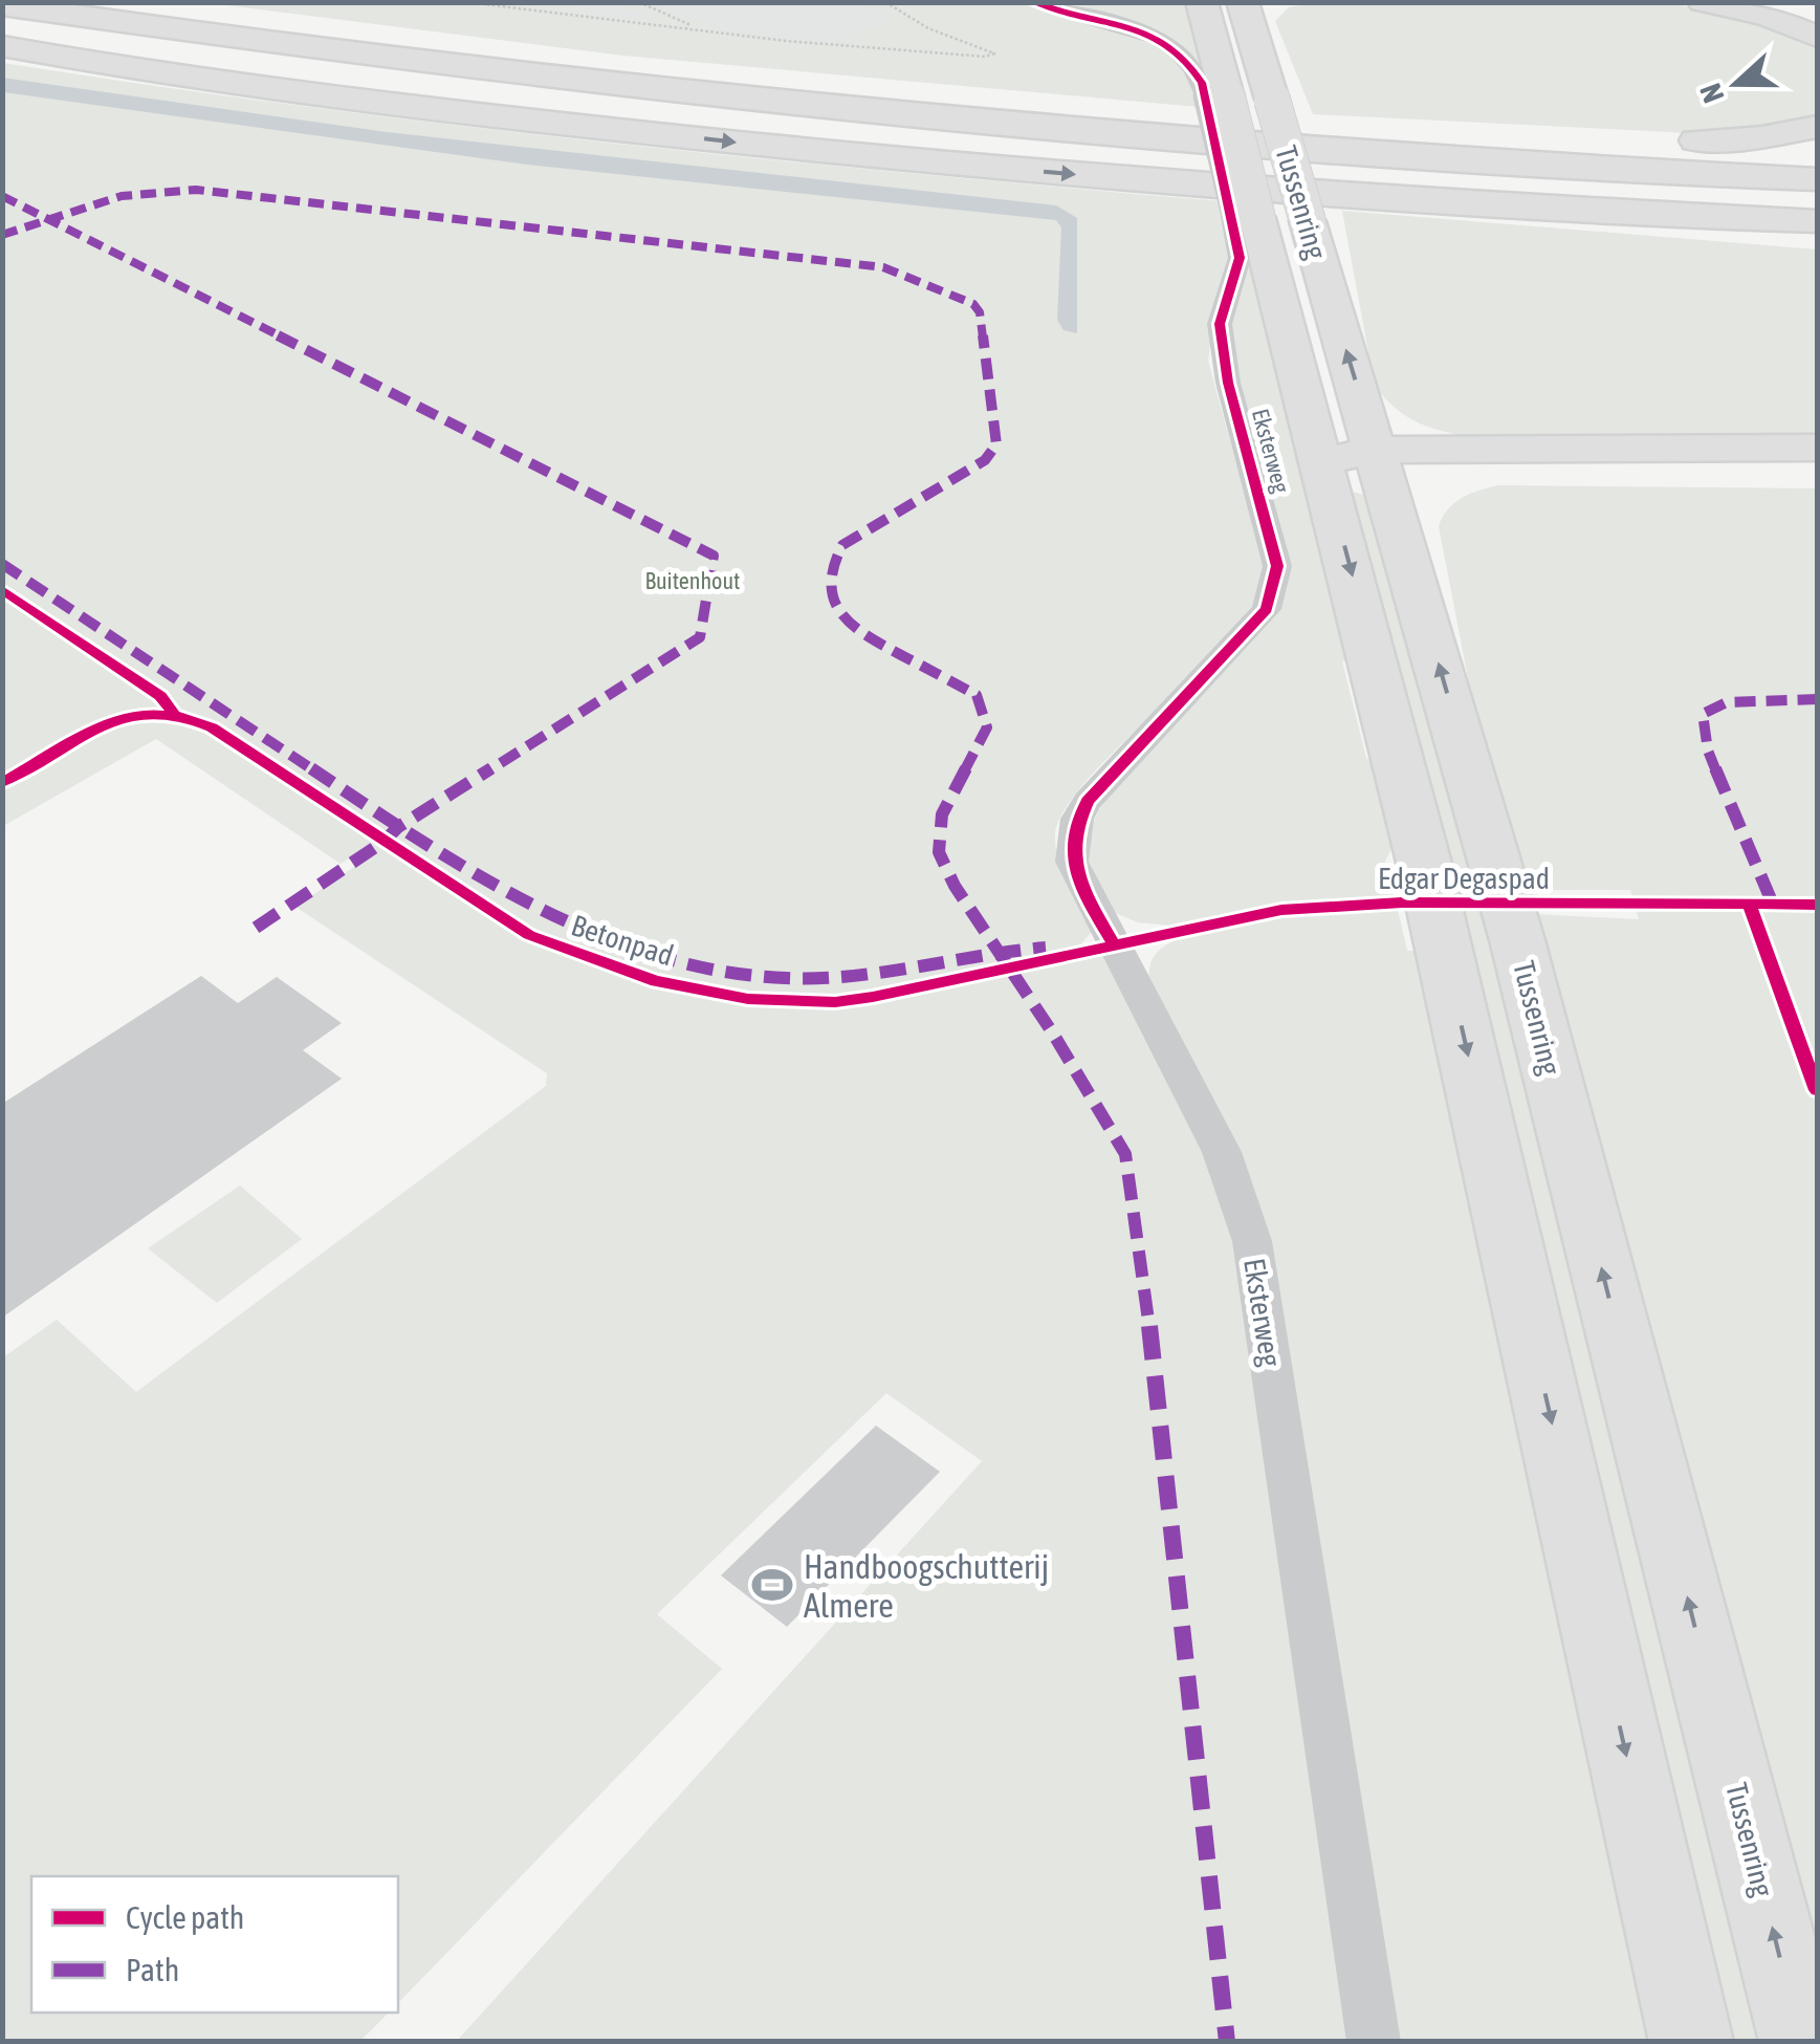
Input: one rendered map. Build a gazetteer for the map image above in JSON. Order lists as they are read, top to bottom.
{
  "streets": {
    "highway": ["Tussenring"],
    "street": ["Eksterweg"],
    "cycle path": ["Edgar Degaspad"]
  },
  "crossings": [
    ["Tussenring", "Eksterweg"]
  ],
  "parks": ["Buitenhout"],
  "places": {
    "sports": ["Handboogschutterij Almere"]
  },
  "legend": ["Cycle path", "Path"],
  "north": "left"
}
